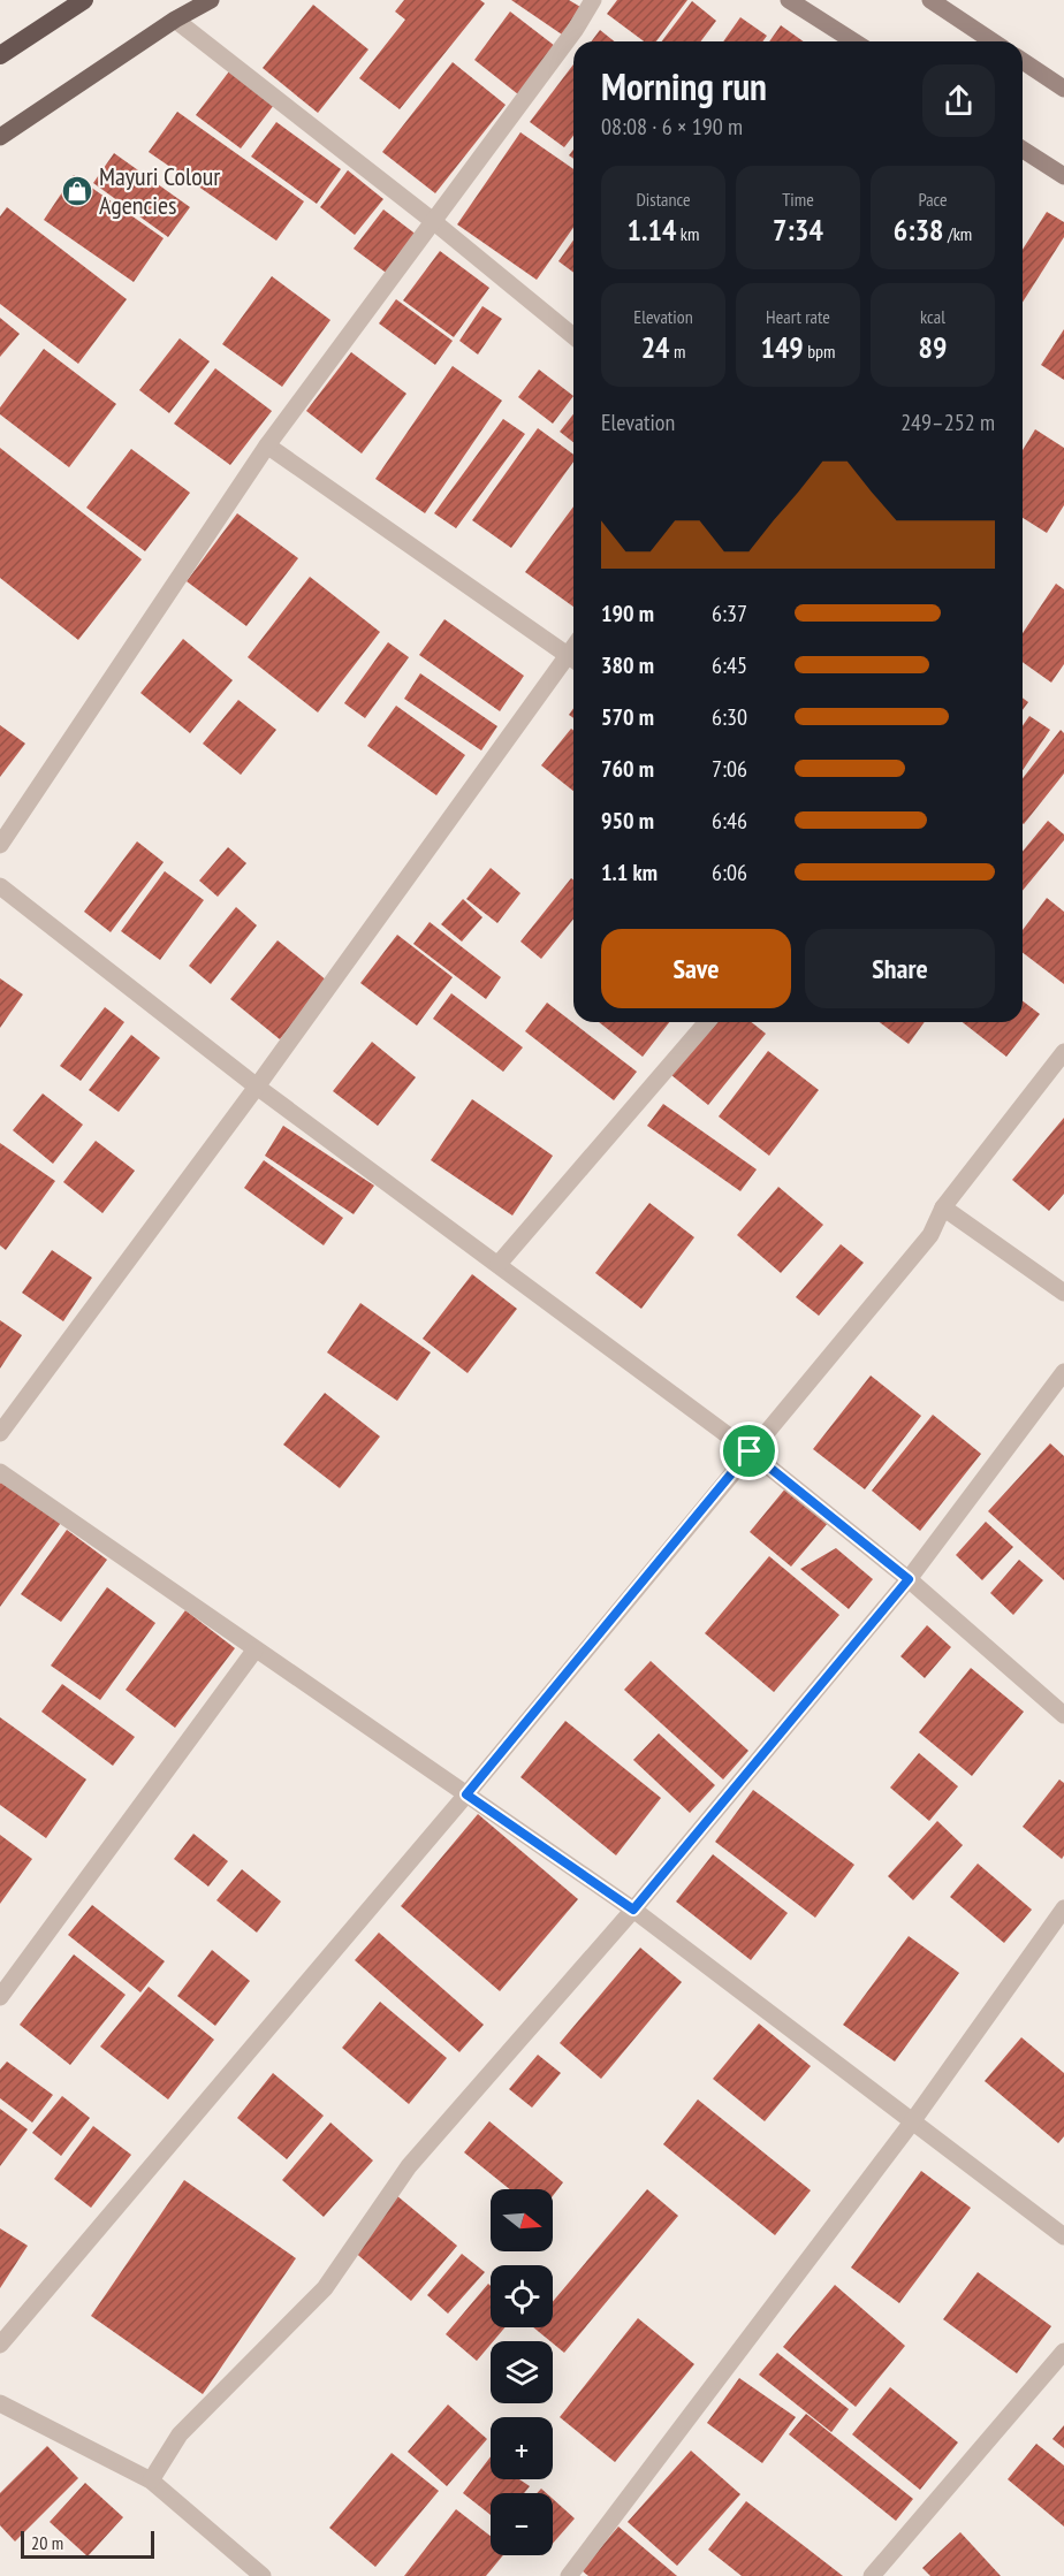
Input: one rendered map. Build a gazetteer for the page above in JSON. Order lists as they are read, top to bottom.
{
  "places": {
    "shop": ["Mayuri Colour Agencies"]
  },
  "scale_bar": "20 m",
  "north": "right",
  "page": {
    "heading": ["Morning run", "08:08 · 6 × 190 m"],
    "stats": [
      ["Distance", "1.14 km"],
      ["Time", "7:34"],
      ["Pace", "6:38 /km"],
      ["Elevation", "24 m"],
      ["Heart rate", "149 bpm"],
      ["kcal", "89"]
    ],
    "chart": ["Elevation", "249–252 m"],
    "list": [
      {
        "name": "190 m",
        "note": "6:37"
      },
      {
        "name": "380 m",
        "note": "6:45"
      },
      {
        "name": "570 m",
        "note": "6:30"
      },
      {
        "name": "760 m",
        "note": "7:06"
      },
      {
        "name": "950 m",
        "note": "6:46"
      },
      {
        "name": "1.1 km",
        "note": "6:06"
      }
    ],
    "buttons": ["Save", "Share"],
    "map_buttons": ["+", "−"],
    "scale": "20 m"
  }
}
